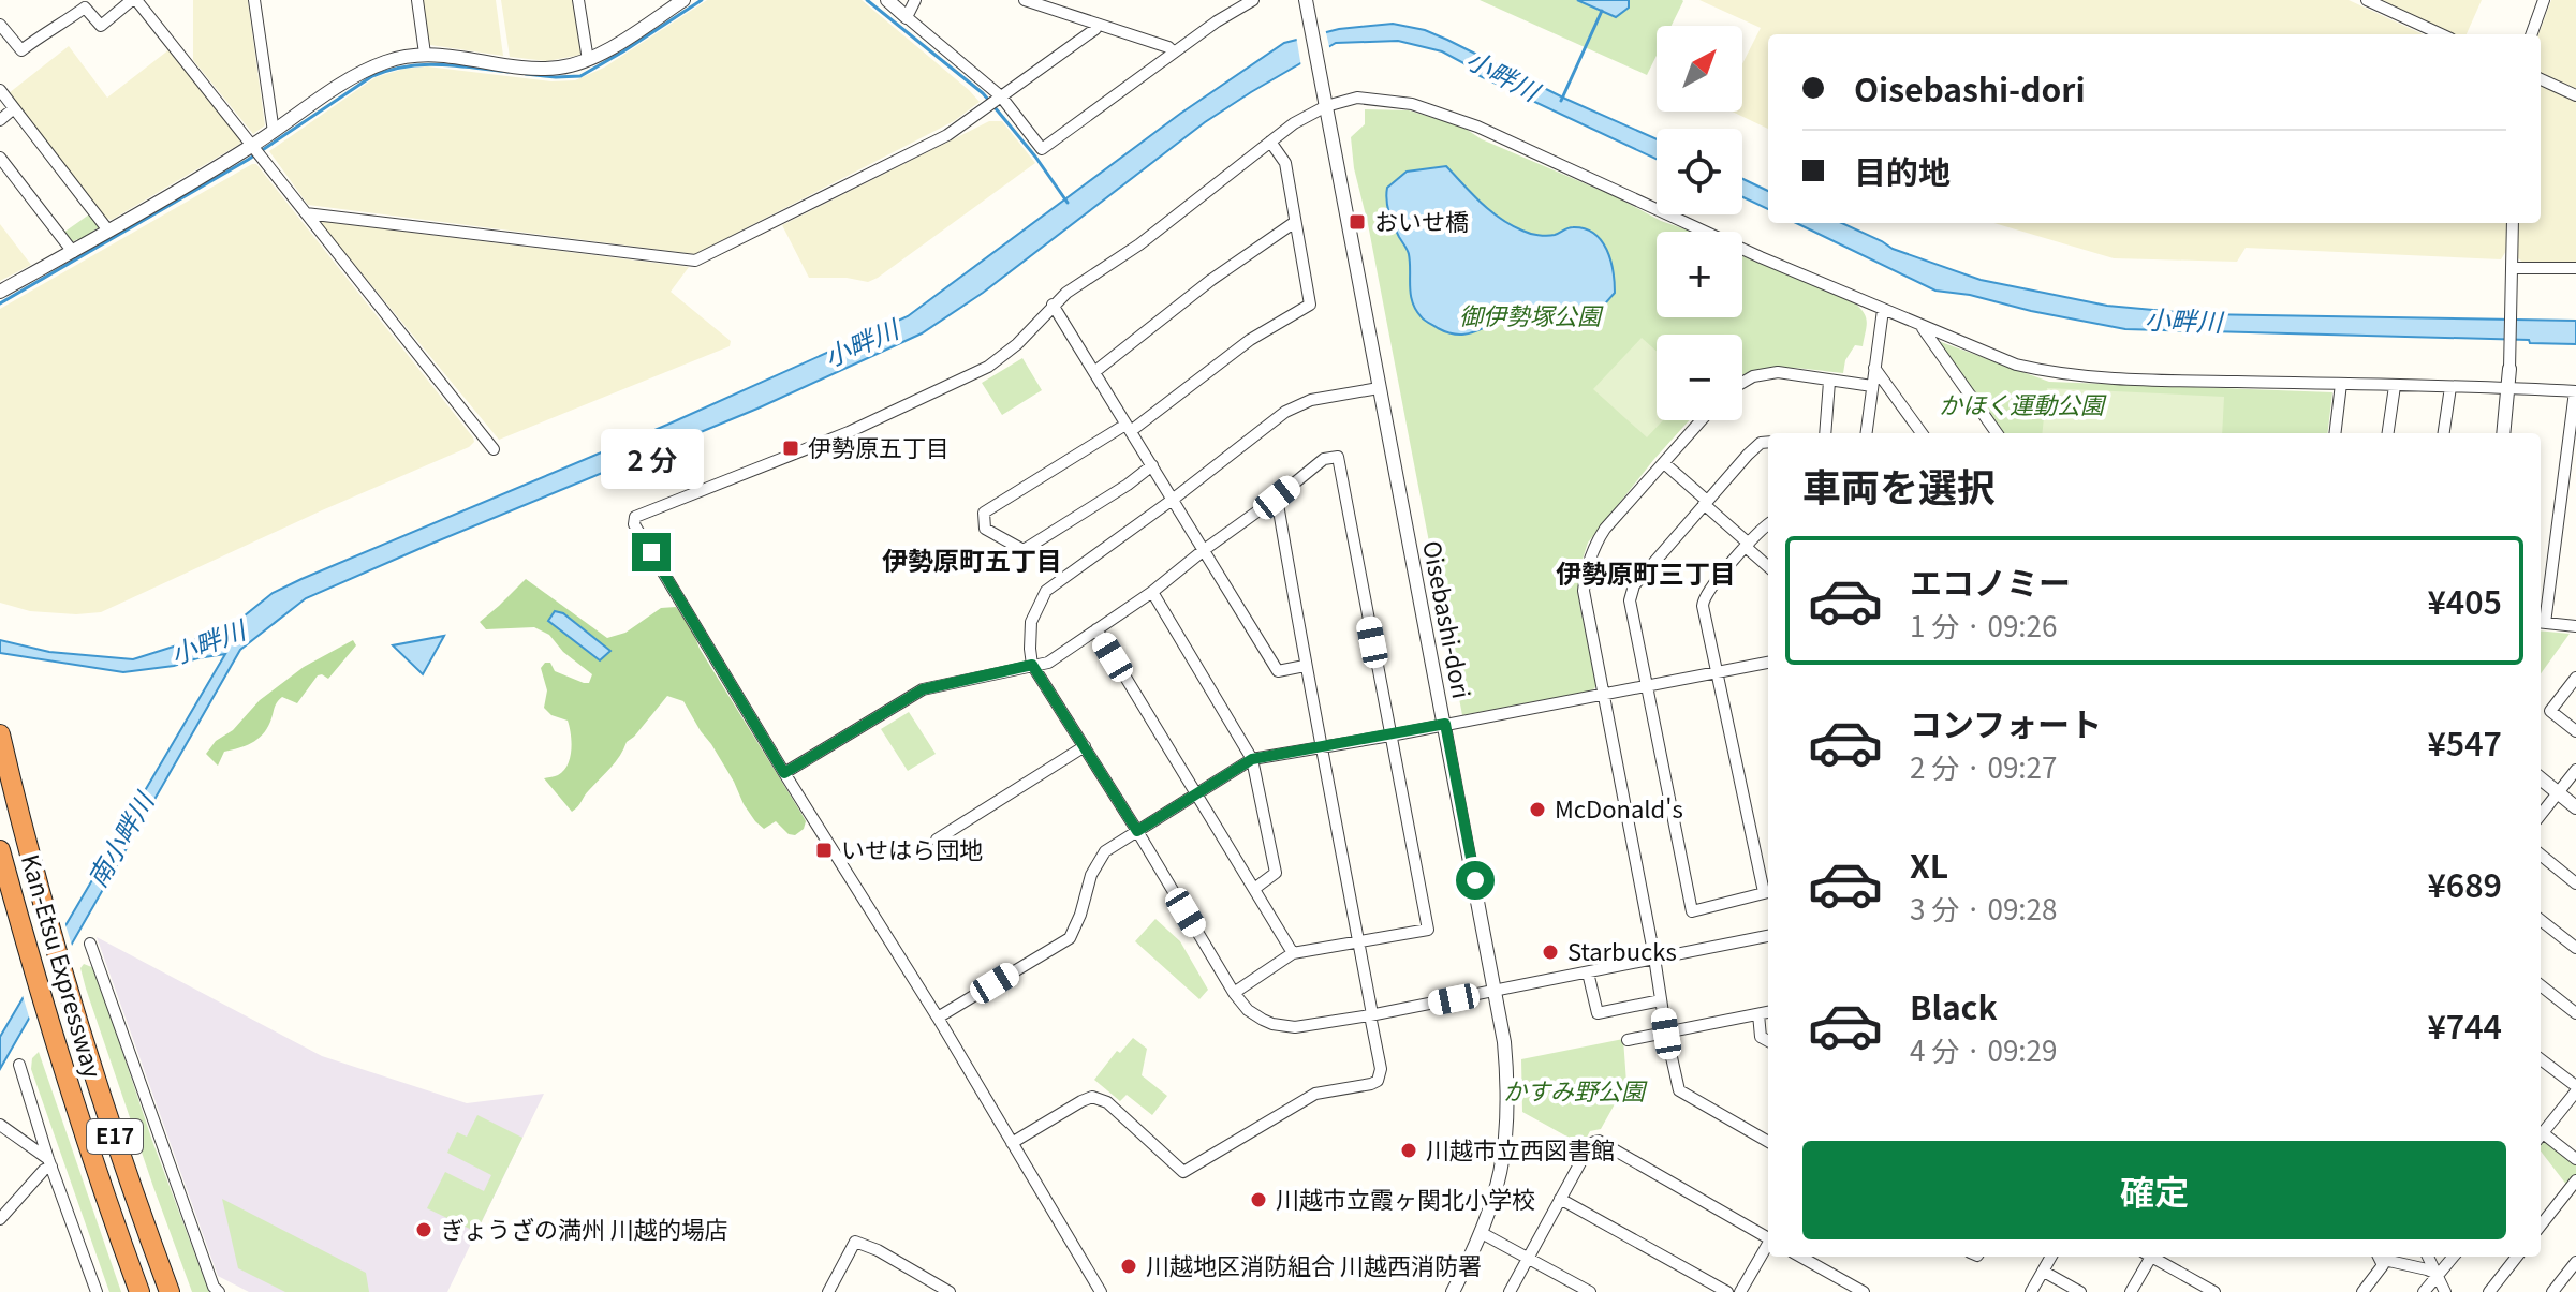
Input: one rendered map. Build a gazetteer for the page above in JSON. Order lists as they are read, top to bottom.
{
  "streets": {
    "highway": ["Kan-Etsu Expressway", "E17"],
    "street": ["Oisebashi-dori"]
  },
  "districts": ["伊勢原町五丁目", "伊勢原町三丁目"],
  "water": ["小畔川", "南小畔川"],
  "parks": ["御伊勢塚公園", "かほく運動公園", "かすみ野公園"],
  "places": {
    "transit": ["おいせ橋", "伊勢原五丁目", "いせはら団地"],
    "other": [
      "McDonald's",
      "Starbucks",
      "川越市立西図書館",
      "川越市立霞ヶ関北小学校",
      "ぎょうざの満州 川越的場店",
      "川越地区消防組合 川越西消防署"
    ]
  },
  "north": "top right",
  "page": {
    "map_buttons": ["+", "−"],
    "banner": ["Oisebashi-dori", "目的地"],
    "bubble": "2 分",
    "heading": "車両を選択",
    "list": [
      {
        "name": "エコノミー",
        "note": "1 分 · 09:26",
        "value": "¥405"
      },
      {
        "name": "コンフォート",
        "note": "2 分 · 09:27",
        "value": "¥547"
      },
      {
        "name": "XL",
        "note": "3 分 · 09:28",
        "value": "¥689"
      },
      {
        "name": "Black",
        "note": "4 分 · 09:29",
        "value": "¥744"
      }
    ],
    "buttons": "確定"
  }
}
